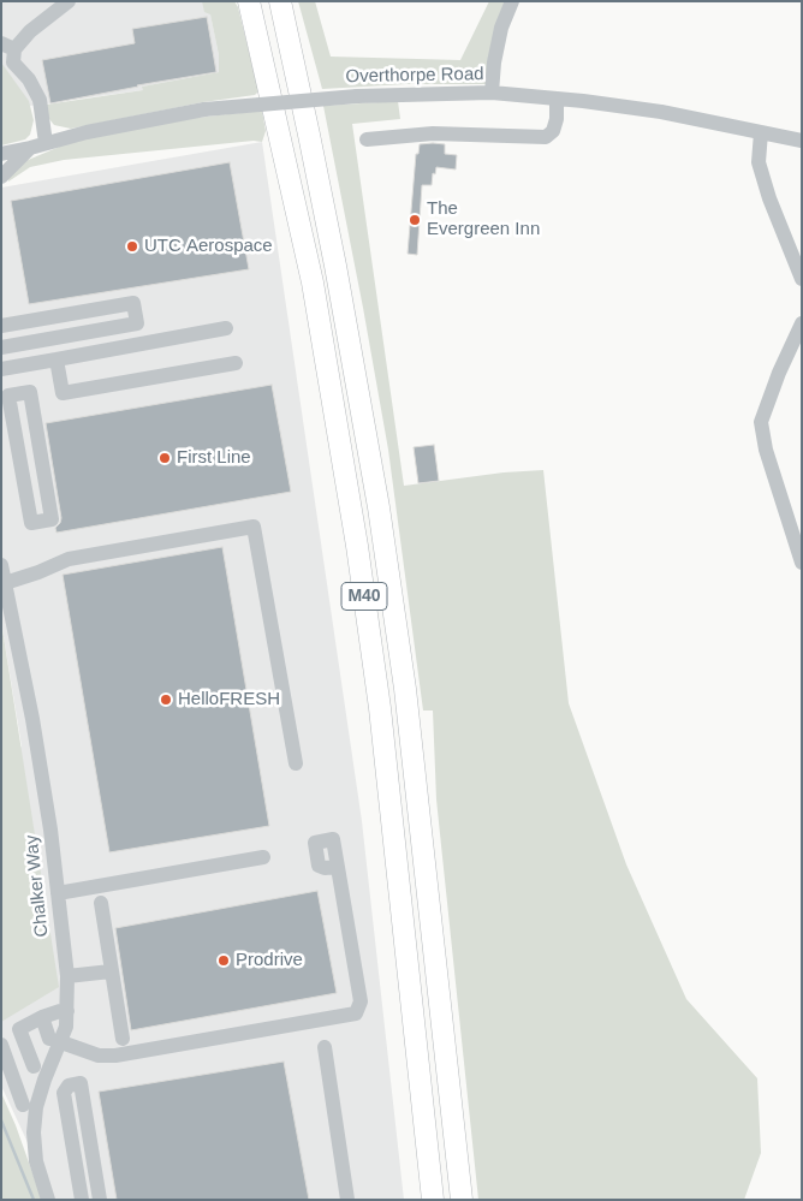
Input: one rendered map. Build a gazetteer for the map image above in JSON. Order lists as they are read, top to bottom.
{
  "streets": {
    "highway": ["M40"],
    "street": ["Overthorpe Road", "Chalker Way"]
  },
  "places": [
    "The Evergreen Inn",
    "UTC Aerospace",
    "First Line",
    "HelloFRESH",
    "Prodrive"
  ]
}
